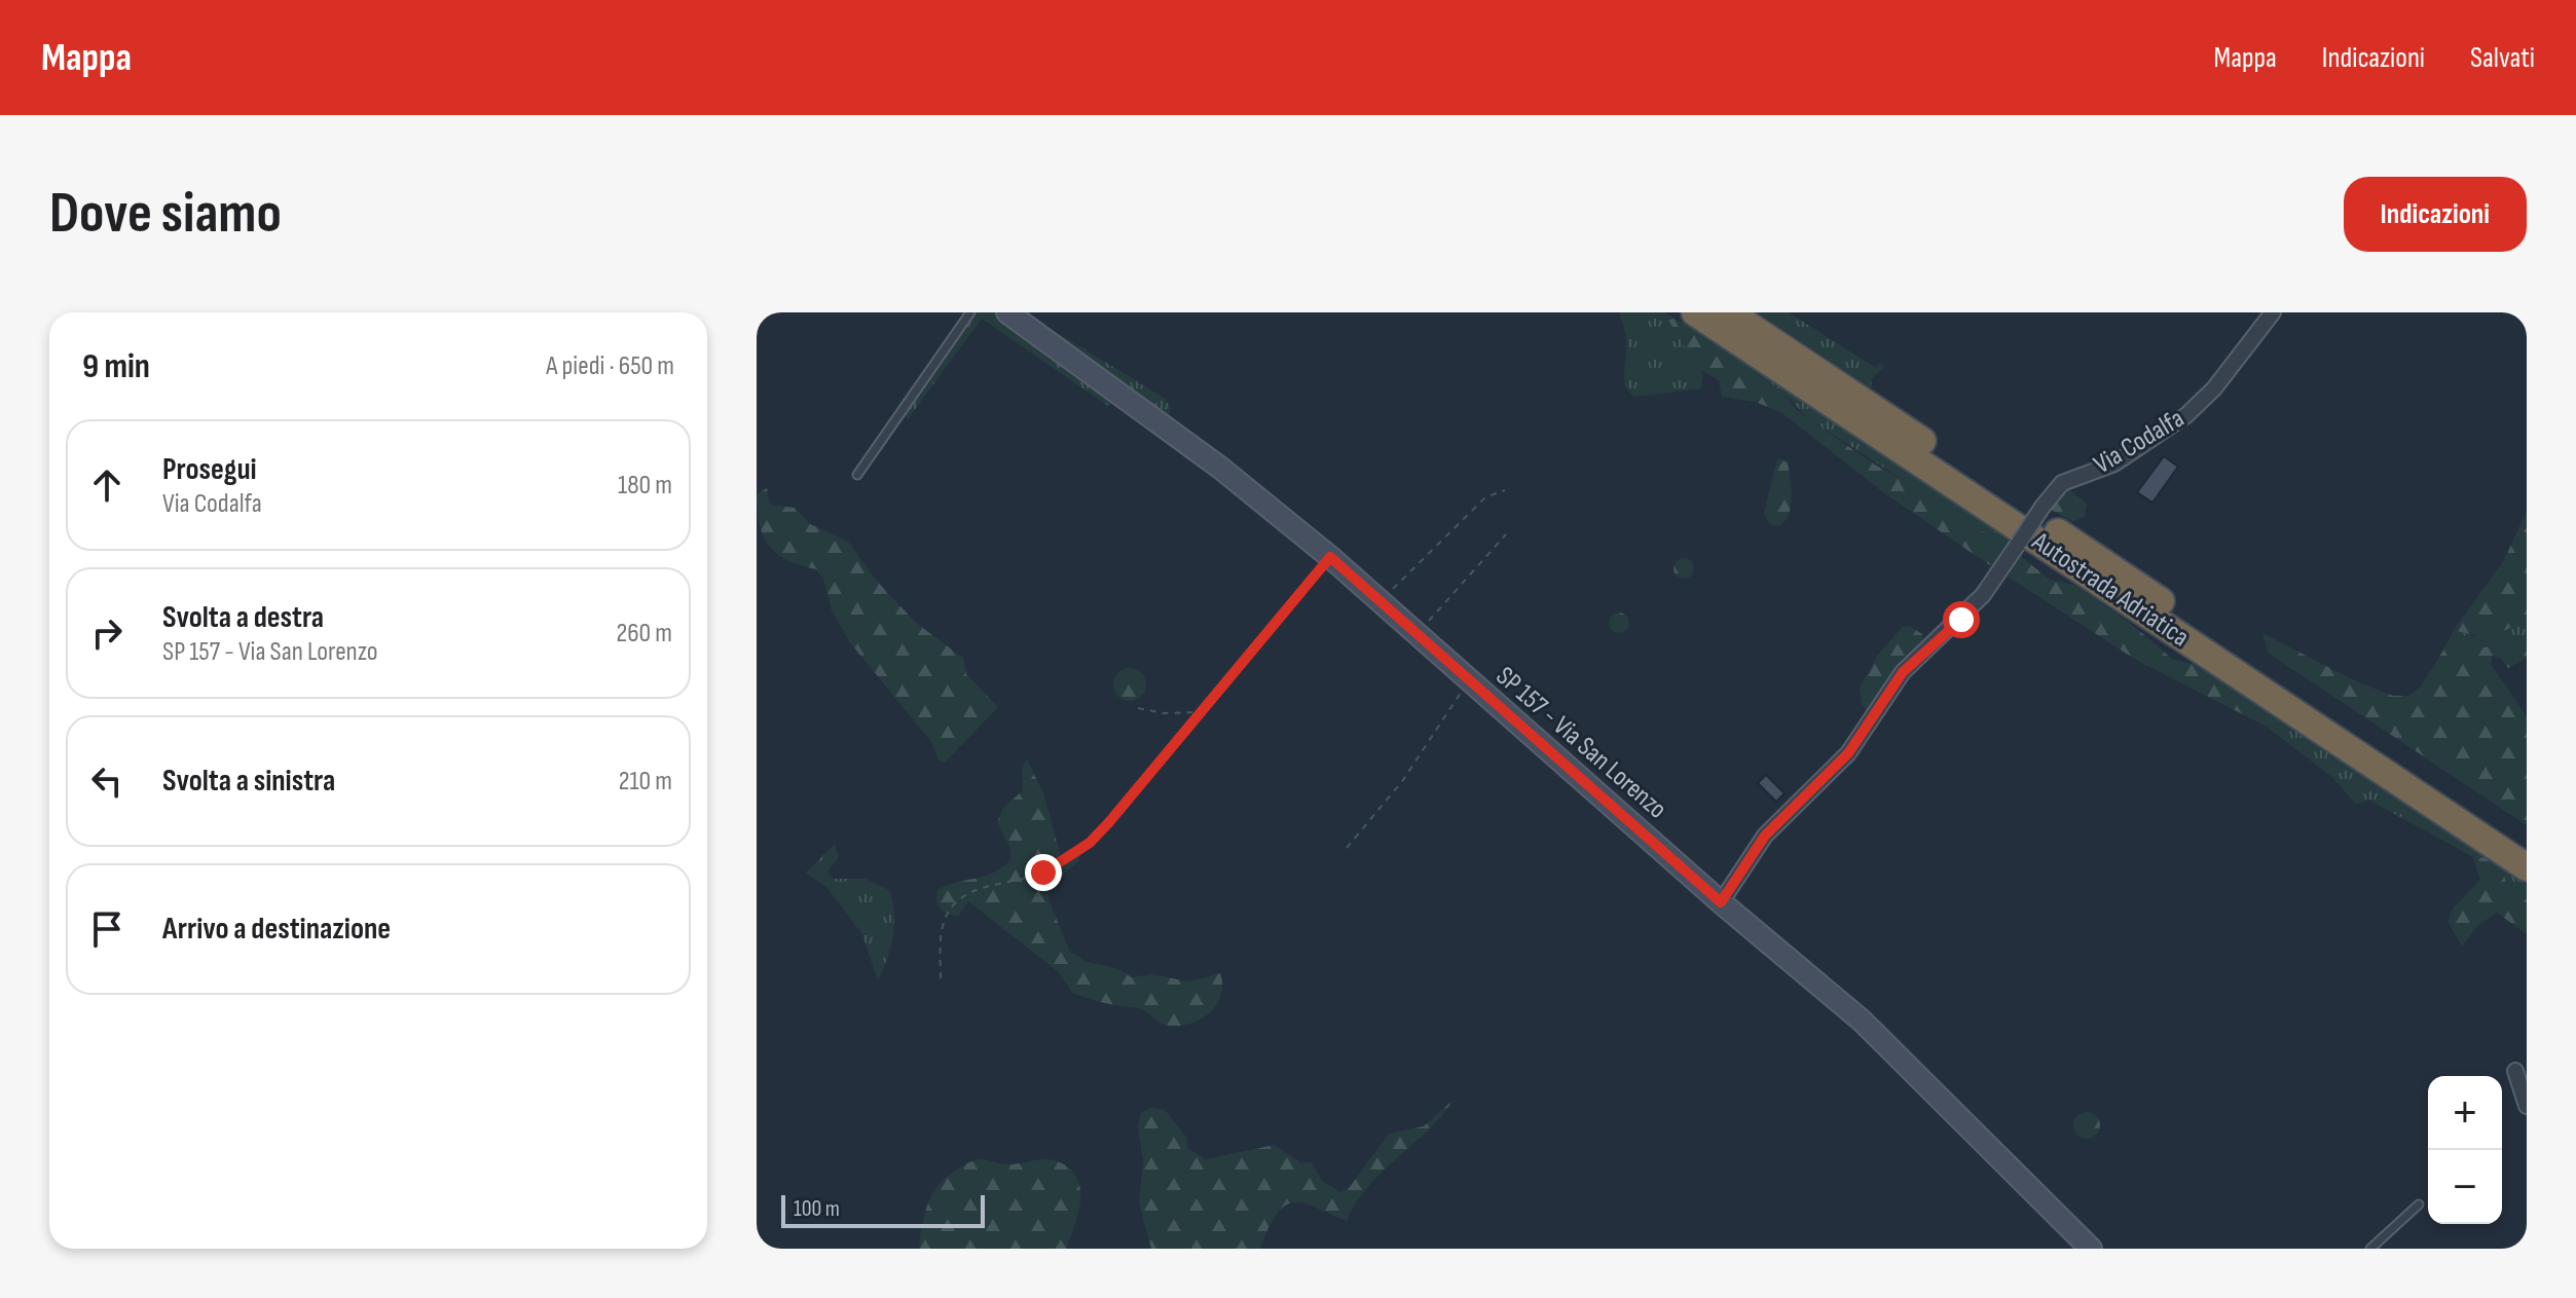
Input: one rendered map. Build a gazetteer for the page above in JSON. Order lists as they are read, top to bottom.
{
  "streets": {
    "highway": ["Autostrada Adriatica"],
    "main road": ["SP 157 - Via San Lorenzo"],
    "street": ["Via Codalfa"]
  },
  "crossings": [
    ["Via Codalfa", "SP 157 - Via San Lorenzo"]
  ],
  "scale_bar": "100 m",
  "page": {
    "header": "Mappa",
    "nav": ["Mappa", "Indicazioni", "Salvati"],
    "buttons": "Indicazioni",
    "title": "Dove siamo",
    "heading": ["9 min", "A piedi · 650 m"],
    "list": [
      ["Prosegui", "Via Codalfa", "180 m"],
      ["Svolta a destra", "SP 157 - Via San Lorenzo", "260 m"],
      ["Svolta a sinistra", "210 m"],
      "Arrivo a destinazione"
    ],
    "map_buttons": ["+", "−"],
    "scale": "100 m"
  }
}
